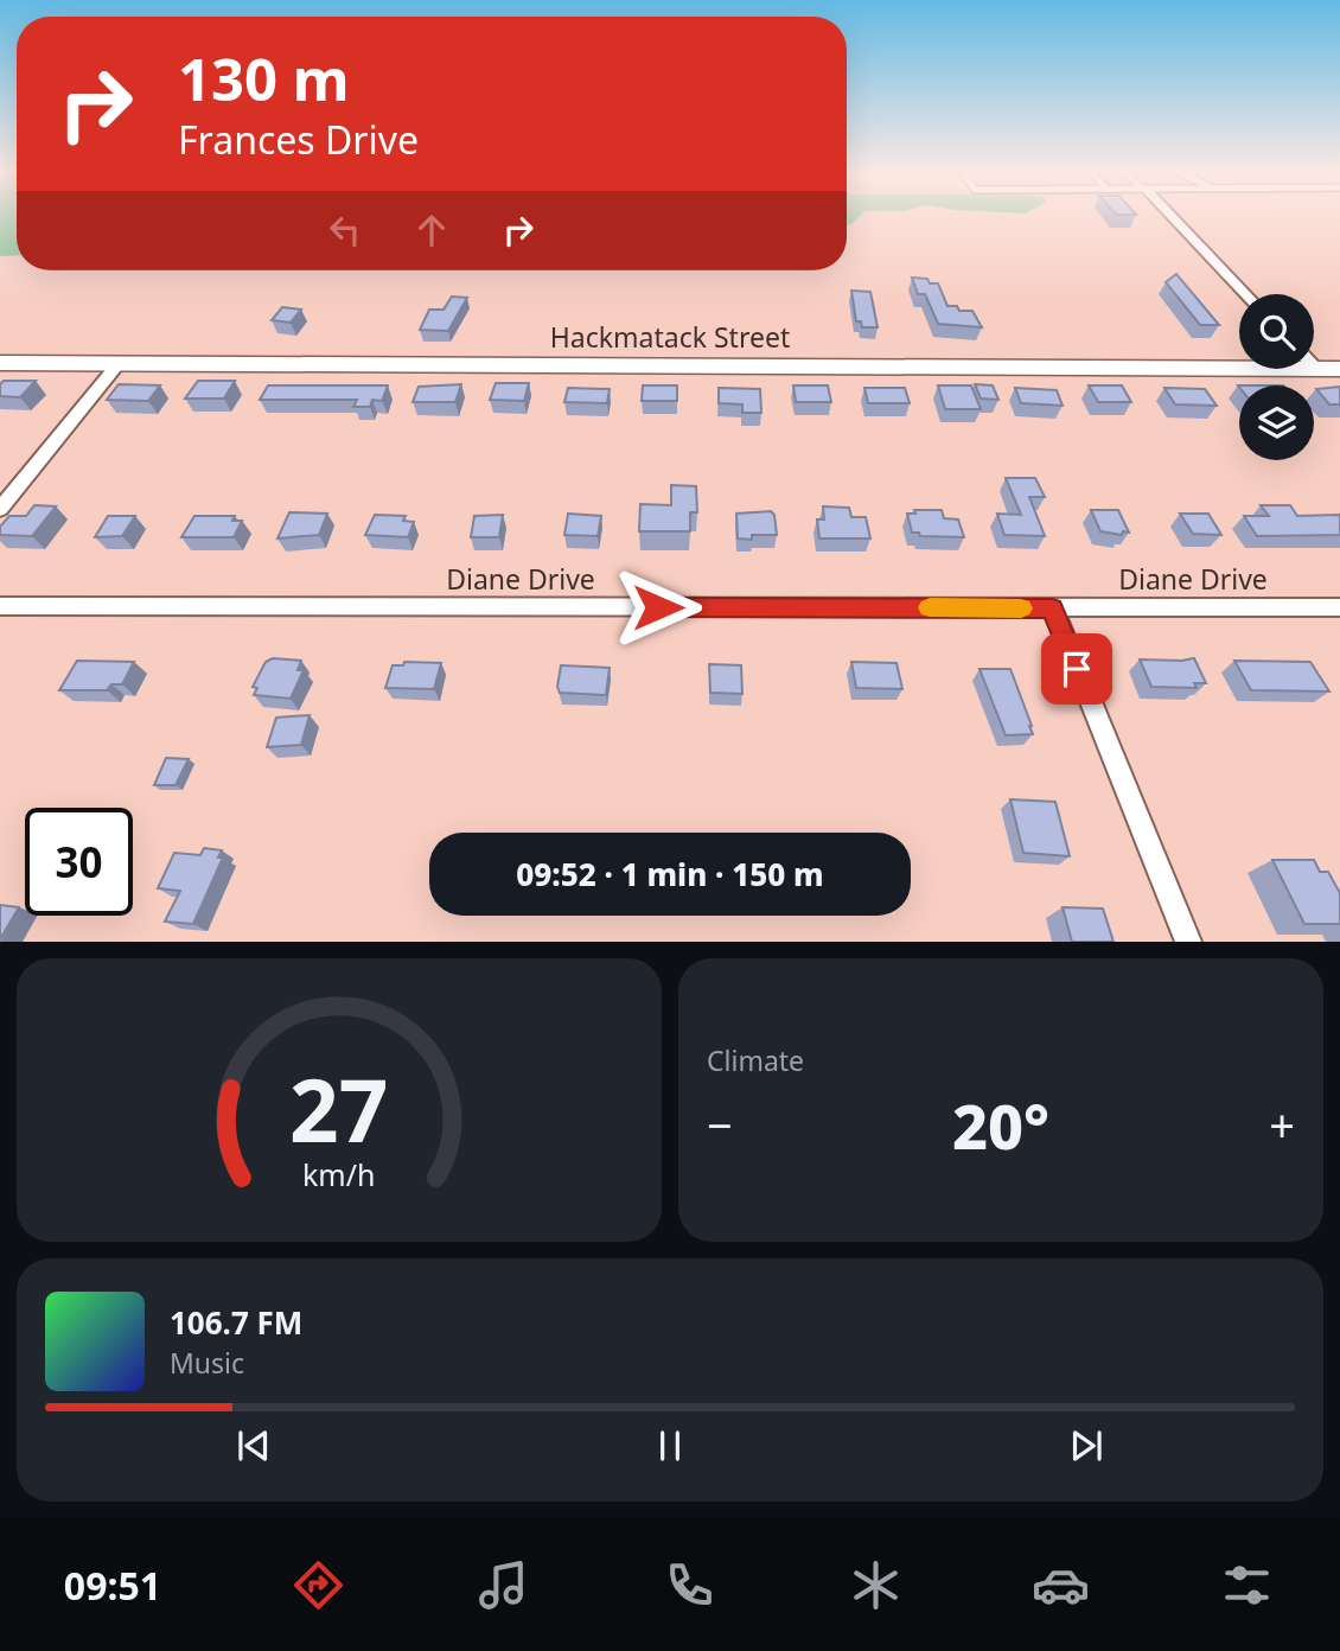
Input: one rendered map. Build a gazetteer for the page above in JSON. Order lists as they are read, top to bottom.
{
  "streets": {
    "street": ["Hackmatack Street", "Diane Drive"]
  },
  "page": {
    "turn": ["130 m", "Frances Drive"],
    "limit": "30",
    "trip": "09:52 · 1 min · 150 m",
    "tile": "Climate",
    "heat": ["−", "20°", "+"],
    "song": ["106.7 FM", "Music"],
    "tabs": "09:51",
    "gauge": ["27", "km/h"]
  }
}
